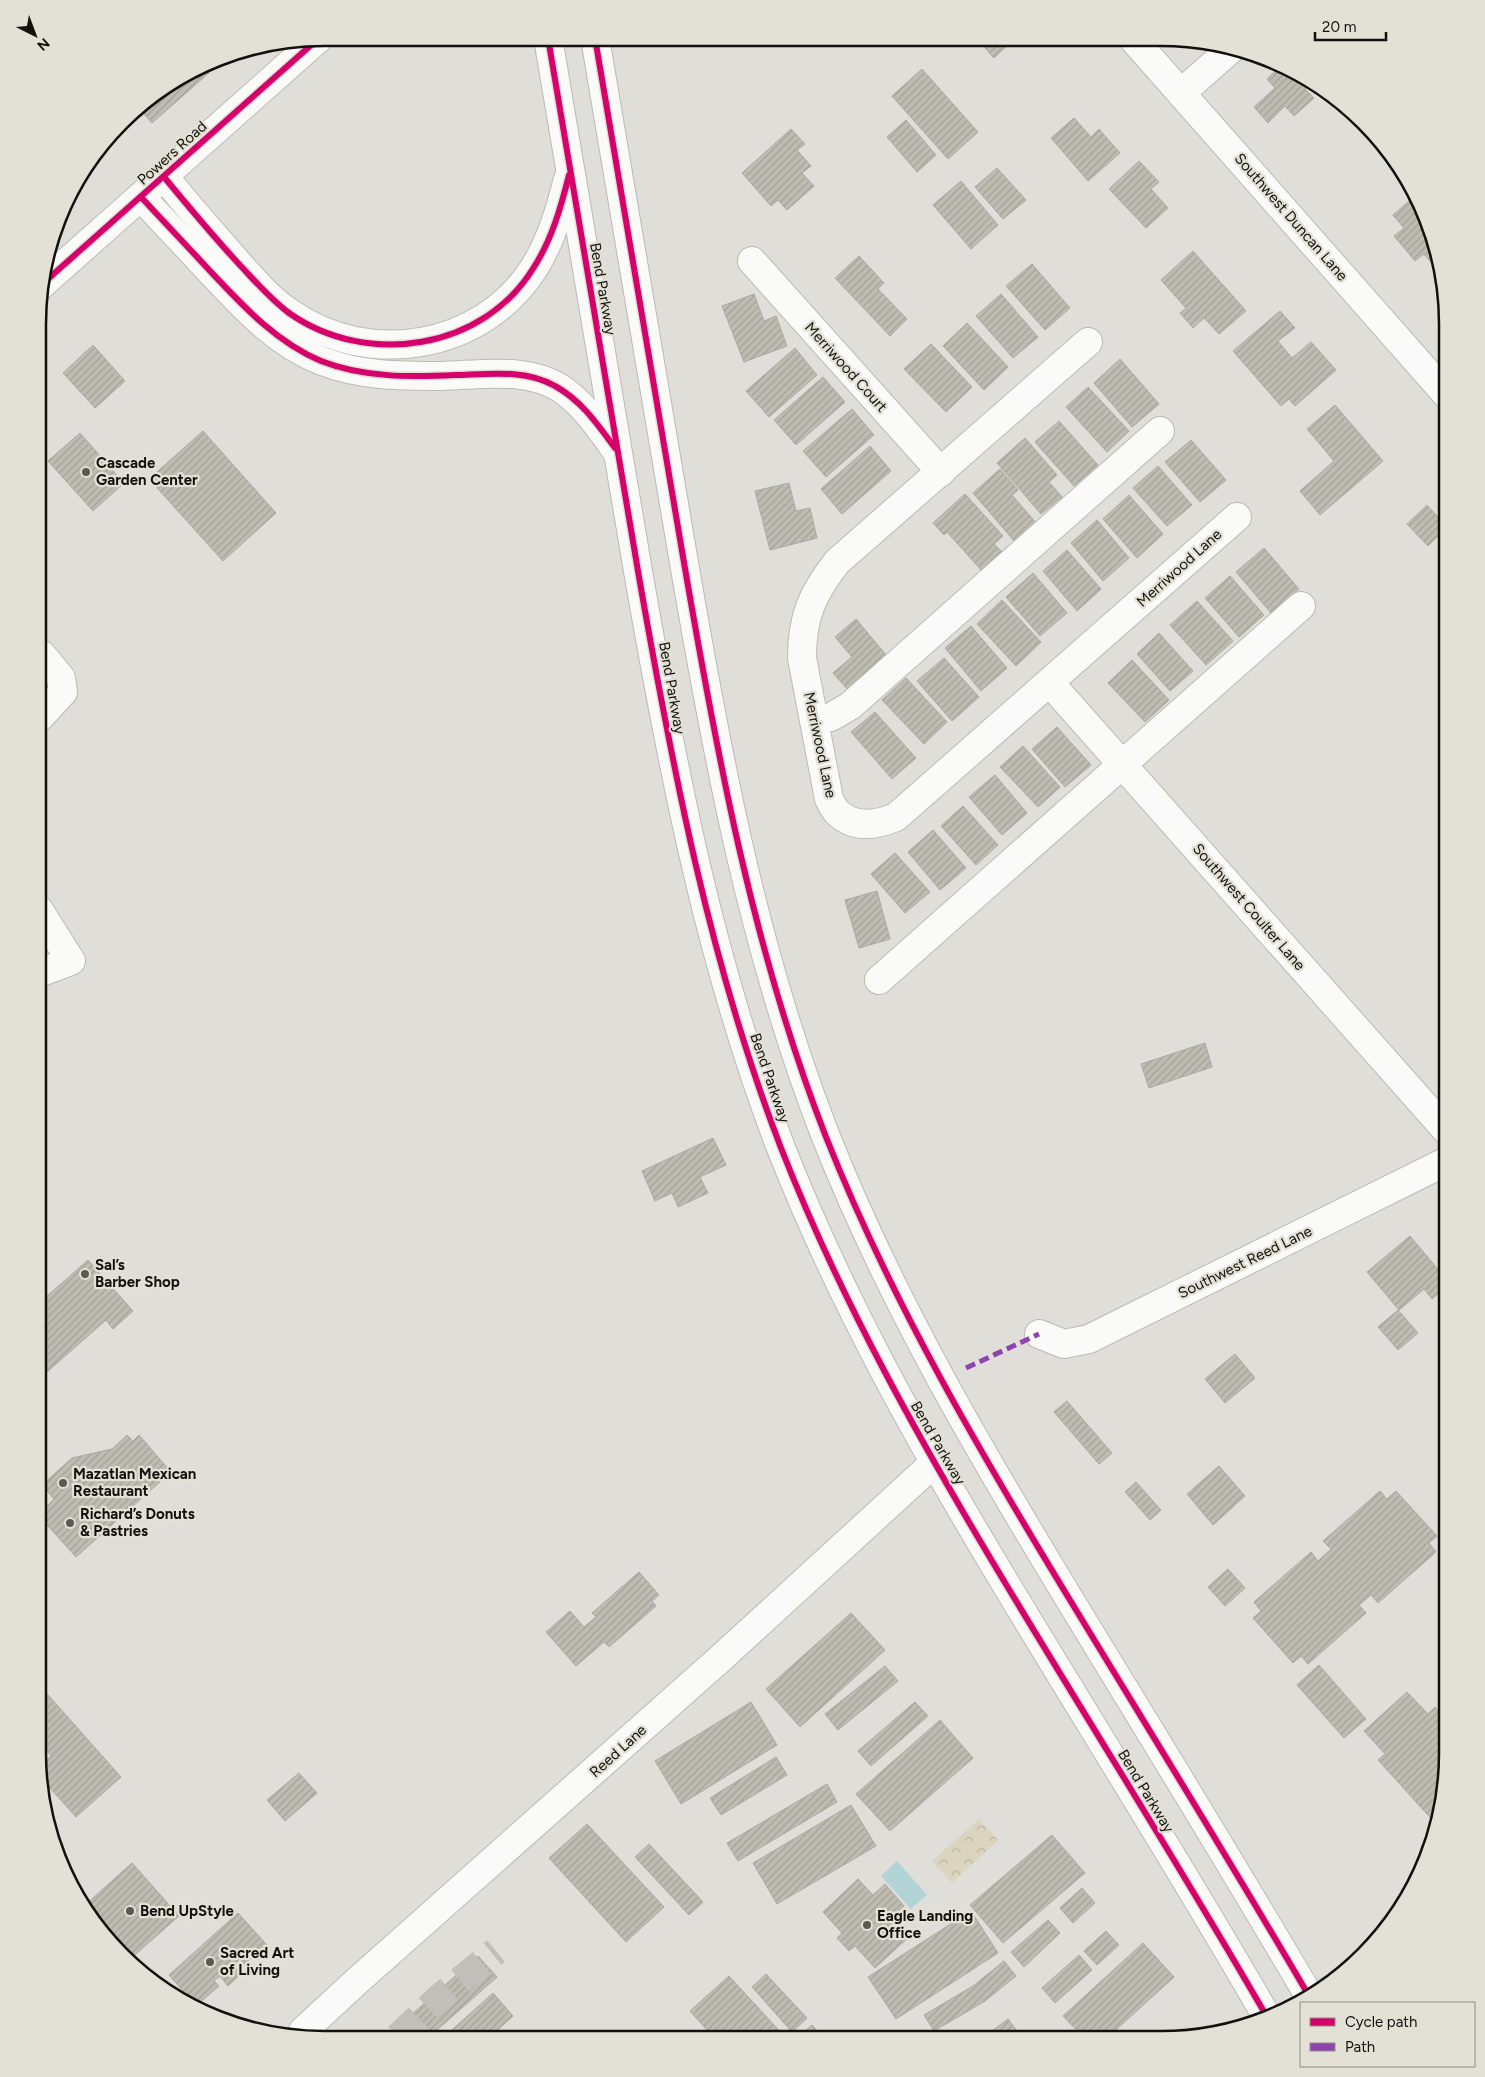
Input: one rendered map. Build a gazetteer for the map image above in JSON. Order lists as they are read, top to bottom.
{
  "streets": {
    "main road": [
      "Powers Road",
      "Southwest Duncan Lane",
      "Bend Parkway",
      "Merriwood Court",
      "Merriwood Lane",
      "Southwest Coulter Lane",
      "Southwest Reed Lane",
      "Reed Lane"
    ]
  },
  "crossings": [
    ["Bend Parkway", "Reed Lane"],
    ["Merriwood Court", "Merriwood Lane"],
    ["Merriwood Lane", "Southwest Coulter Lane"]
  ],
  "places": [
    "Cascade Garden Center",
    "Sal’s Barber Shop",
    "Mazatlan Mexican Restaurant",
    "Richard’s Donuts & Pastries",
    "Bend UpStyle",
    "Eagle Landing Office",
    "Sacred Art of Living"
  ],
  "legend": ["Cycle path", "Path"],
  "scale_bar": "20 m",
  "north": "bottom right"
}
